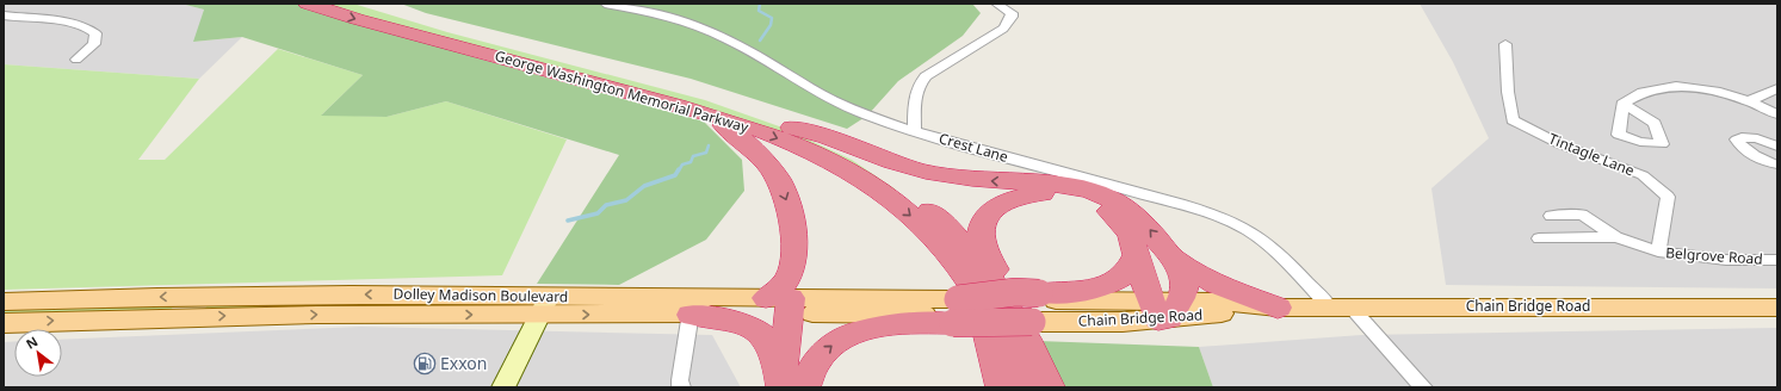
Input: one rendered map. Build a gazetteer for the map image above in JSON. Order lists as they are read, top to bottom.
{
  "streets": {
    "highway": ["George Washington Memorial Parkway"],
    "main road": ["Dolley Madison Boulevard", "Chain Bridge Road"],
    "street": ["Crest Lane", "Tintagle Lane", "Belgrove Road"]
  },
  "crossings": [
    ["George Washington Memorial Parkway", "Dolley Madison Boulevard"],
    ["Crest Lane", "Chain Bridge Road"],
    ["Tintagle Lane", "Belgrove Road"]
  ],
  "places": {
    "fuel station": ["Exxon"]
  },
  "north": "top left"
}
